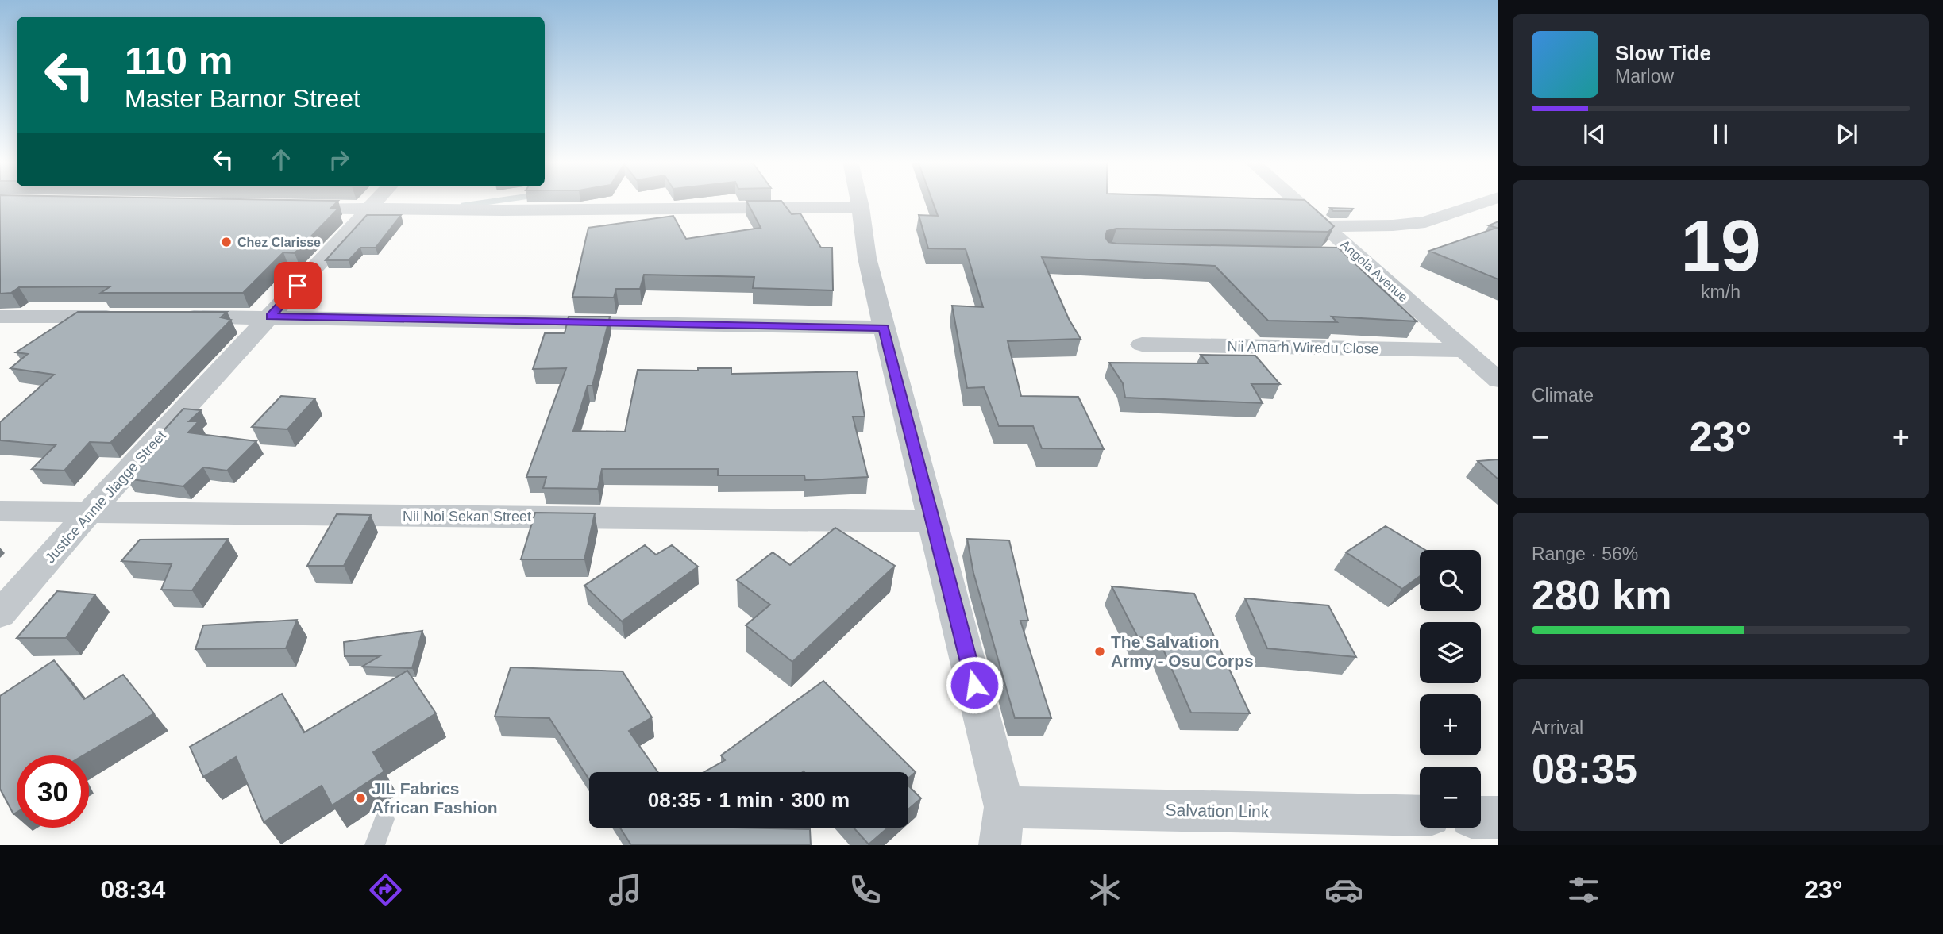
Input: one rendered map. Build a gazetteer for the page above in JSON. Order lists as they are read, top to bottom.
{
  "streets": {
    "street": [
      "Angola Avenue",
      "Nii Amarh Wiredu Close",
      "Justice Annie Jiagge Street",
      "Nii Noi Sekan Street",
      "Salvation Link"
    ]
  },
  "crossings": [
    ["Angola Avenue", "Nii Amarh Wiredu Close"],
    ["Justice Annie Jiagge Street", "Nii Noi Sekan Street"]
  ],
  "places": ["Chez Clarisse", "The Salvation Army - Osu Corps", "JIL Fabrics African Fashion"],
  "page": {
    "turn": ["110 m", "Master Barnor Street"],
    "song": ["Slow Tide", "Marlow"],
    "tile": [
      ["19", "km/h"],
      "Climate",
      ["Range · 56%", "280 km"],
      ["Arrival", "08:35"]
    ],
    "heat": ["−", "23°", "+"],
    "map_buttons": ["+", "−"],
    "limit": "30",
    "trip": "08:35 · 1 min · 300 m",
    "tabs": ["08:34", "23°"]
  }
}
